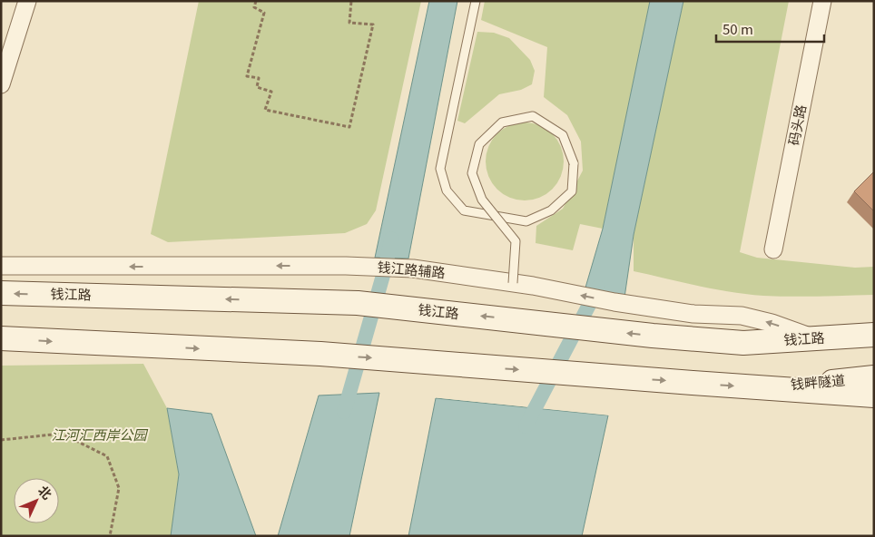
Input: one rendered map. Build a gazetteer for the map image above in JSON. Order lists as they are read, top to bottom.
{
  "streets": {
    "main road": ["钱江路", "钱畔隧道"],
    "street": ["码头路", "钱江路辅路"]
  },
  "crossings": [
    ["钱江路辅路", "钱江路"]
  ],
  "one_way": ["钱江路辅路"],
  "parks": ["江河汇西岸公园"],
  "scale_bar": "50 m",
  "north": "top right"
}
